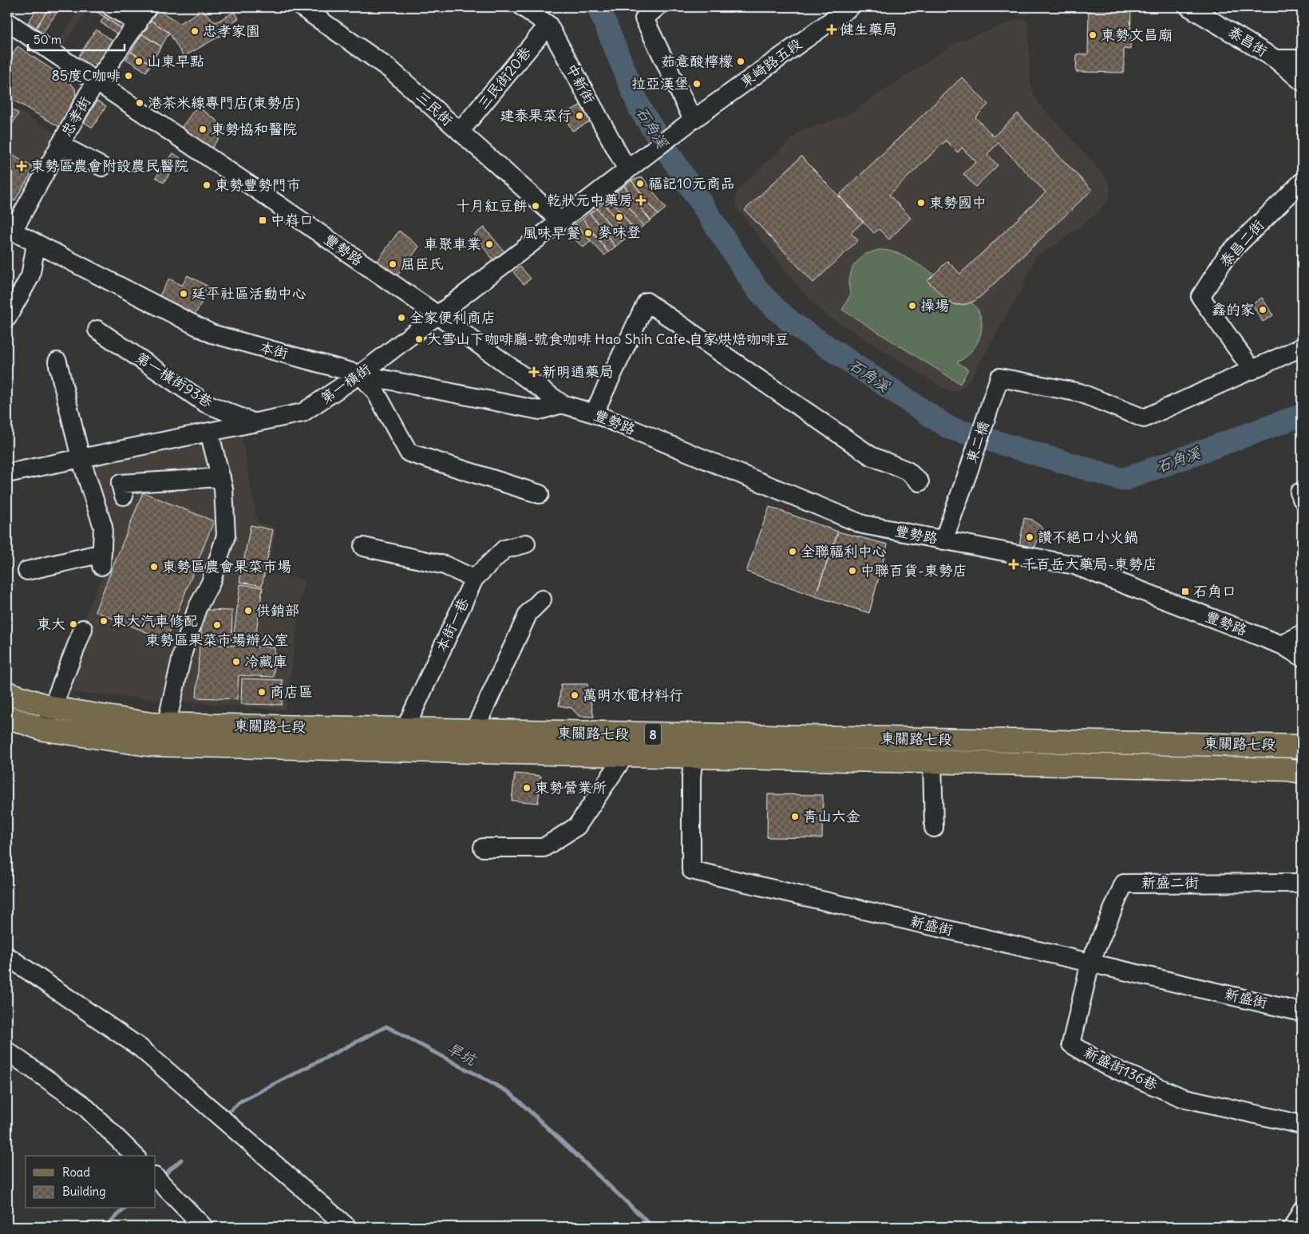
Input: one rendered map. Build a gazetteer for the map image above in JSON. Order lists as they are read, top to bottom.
{
  "streets": {
    "main road": ["東關路七段", "8"],
    "street": [
      "泰昌街",
      "東崎路五段",
      "三民街20巷",
      "中新街",
      "三民街",
      "忠孝街",
      "泰昌二街",
      "豐勢路",
      "本街",
      "第一橫街93巷",
      "第一橫街",
      "東二橋",
      "本街一巷",
      "新盛二街",
      "新盛街",
      "新盛街136巷"
    ]
  },
  "crossings": [
    ["東崎路五段", "中新街"],
    ["東崎路五段", "第一橫街"],
    ["三民街20巷", "中新街"],
    ["三民街20巷", "三民街"],
    ["中新街", "第一橫街"],
    ["三民街", "第一橫街"],
    ["忠孝街", "豐勢路"],
    ["忠孝街", "本街"],
    ["泰昌二街", "東二橋"],
    ["豐勢路", "本街"],
    ["豐勢路", "第一橫街"],
    ["豐勢路", "東二橋"],
    ["本街", "第一橫街"],
    ["第一橫街93巷", "第一橫街"],
    ["本街一巷", "東關路七段"],
    ["東關路七段", "新盛街"],
    ["新盛二街", "新盛街"],
    ["新盛二街", "新盛街136巷"],
    ["新盛街", "新盛街136巷"]
  ],
  "water": ["石角溪", "旱坑"],
  "places": {
    "health": [
      "健生藥局",
      "東勢區農會附設農民醫院",
      "乾狀元中藥房",
      "新明通藥局",
      "千百岳大藥局-東勢店"
    ],
    "other": [
      "忠孝家園",
      "東勢文昌廟",
      "山東早點",
      "茹意酸檸檬",
      "85度C咖啡",
      "拉亞漢堡",
      "港茶米線專門店(東勢店)",
      "建泰果菜行",
      "東勢協和醫院",
      "福記10元商品",
      "東勢豐勢門市",
      "東勢國中",
      "十月紅豆餅",
      "麥味登",
      "風味早餐",
      "車聚車業",
      "屈臣氏",
      "延平社區活動中心",
      "操場",
      "鑫的家",
      "全家便利商店",
      "大雪山下咖啡廳-號食咖啡 Hao Shih Cafe 自家烘焙咖啡豆",
      "讚不絕口小火鍋",
      "全聯福利中心",
      "東勢區農會果菜市場",
      "中聯百貨-東勢店",
      "供銷部",
      "東大汽車修配",
      "東大",
      "東勢區果菜市場辦公室",
      "冷藏庫",
      "商店區",
      "萬明水電材料行",
      "東勢營業所",
      "青山六金"
    ],
    "transit": ["中嵙口", "石角口"]
  },
  "legend": ["Road", "Building"],
  "scale_bar": "50 m"
}
